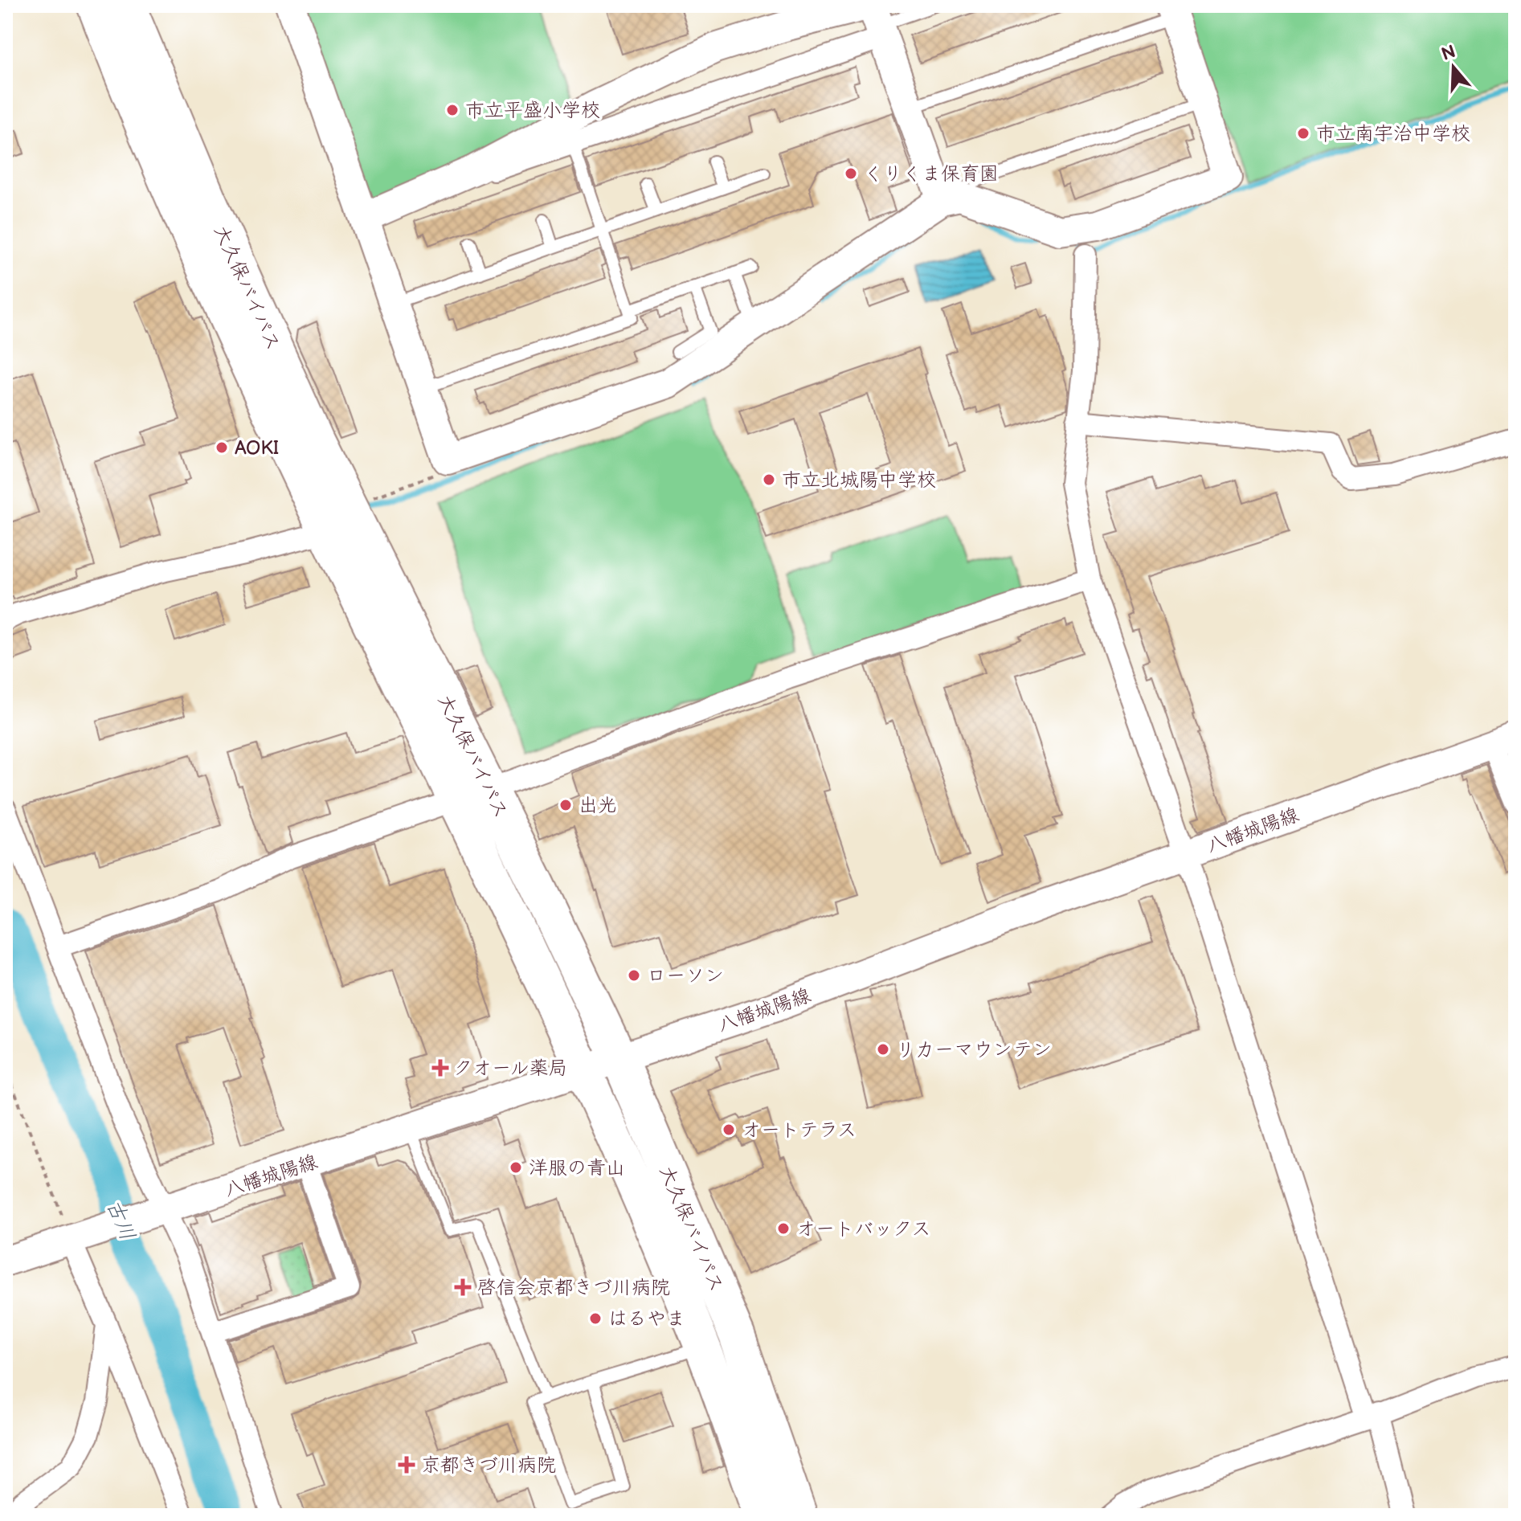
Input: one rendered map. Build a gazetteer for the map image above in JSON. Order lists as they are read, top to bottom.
{
  "streets": {
    "highway": ["大久保バイパス"],
    "street": ["八幡城陽線"]
  },
  "crossings": [
    ["大久保バイパス", "八幡城陽線"]
  ],
  "water": ["古川"],
  "places": {
    "other": [
      "市立平盛小学校",
      "市立南宇治中学校",
      "くりくま保育園",
      "AOKI",
      "市立北城陽中学校",
      "出光",
      "ローソン",
      "リカーマウンテン",
      "オートテラス",
      "洋服の青山",
      "オートバックス",
      "はるやま"
    ],
    "health": ["クオール薬局", "啓信会京都きづ川病院", "京都きづ川病院"]
  },
  "north": "top"
}
